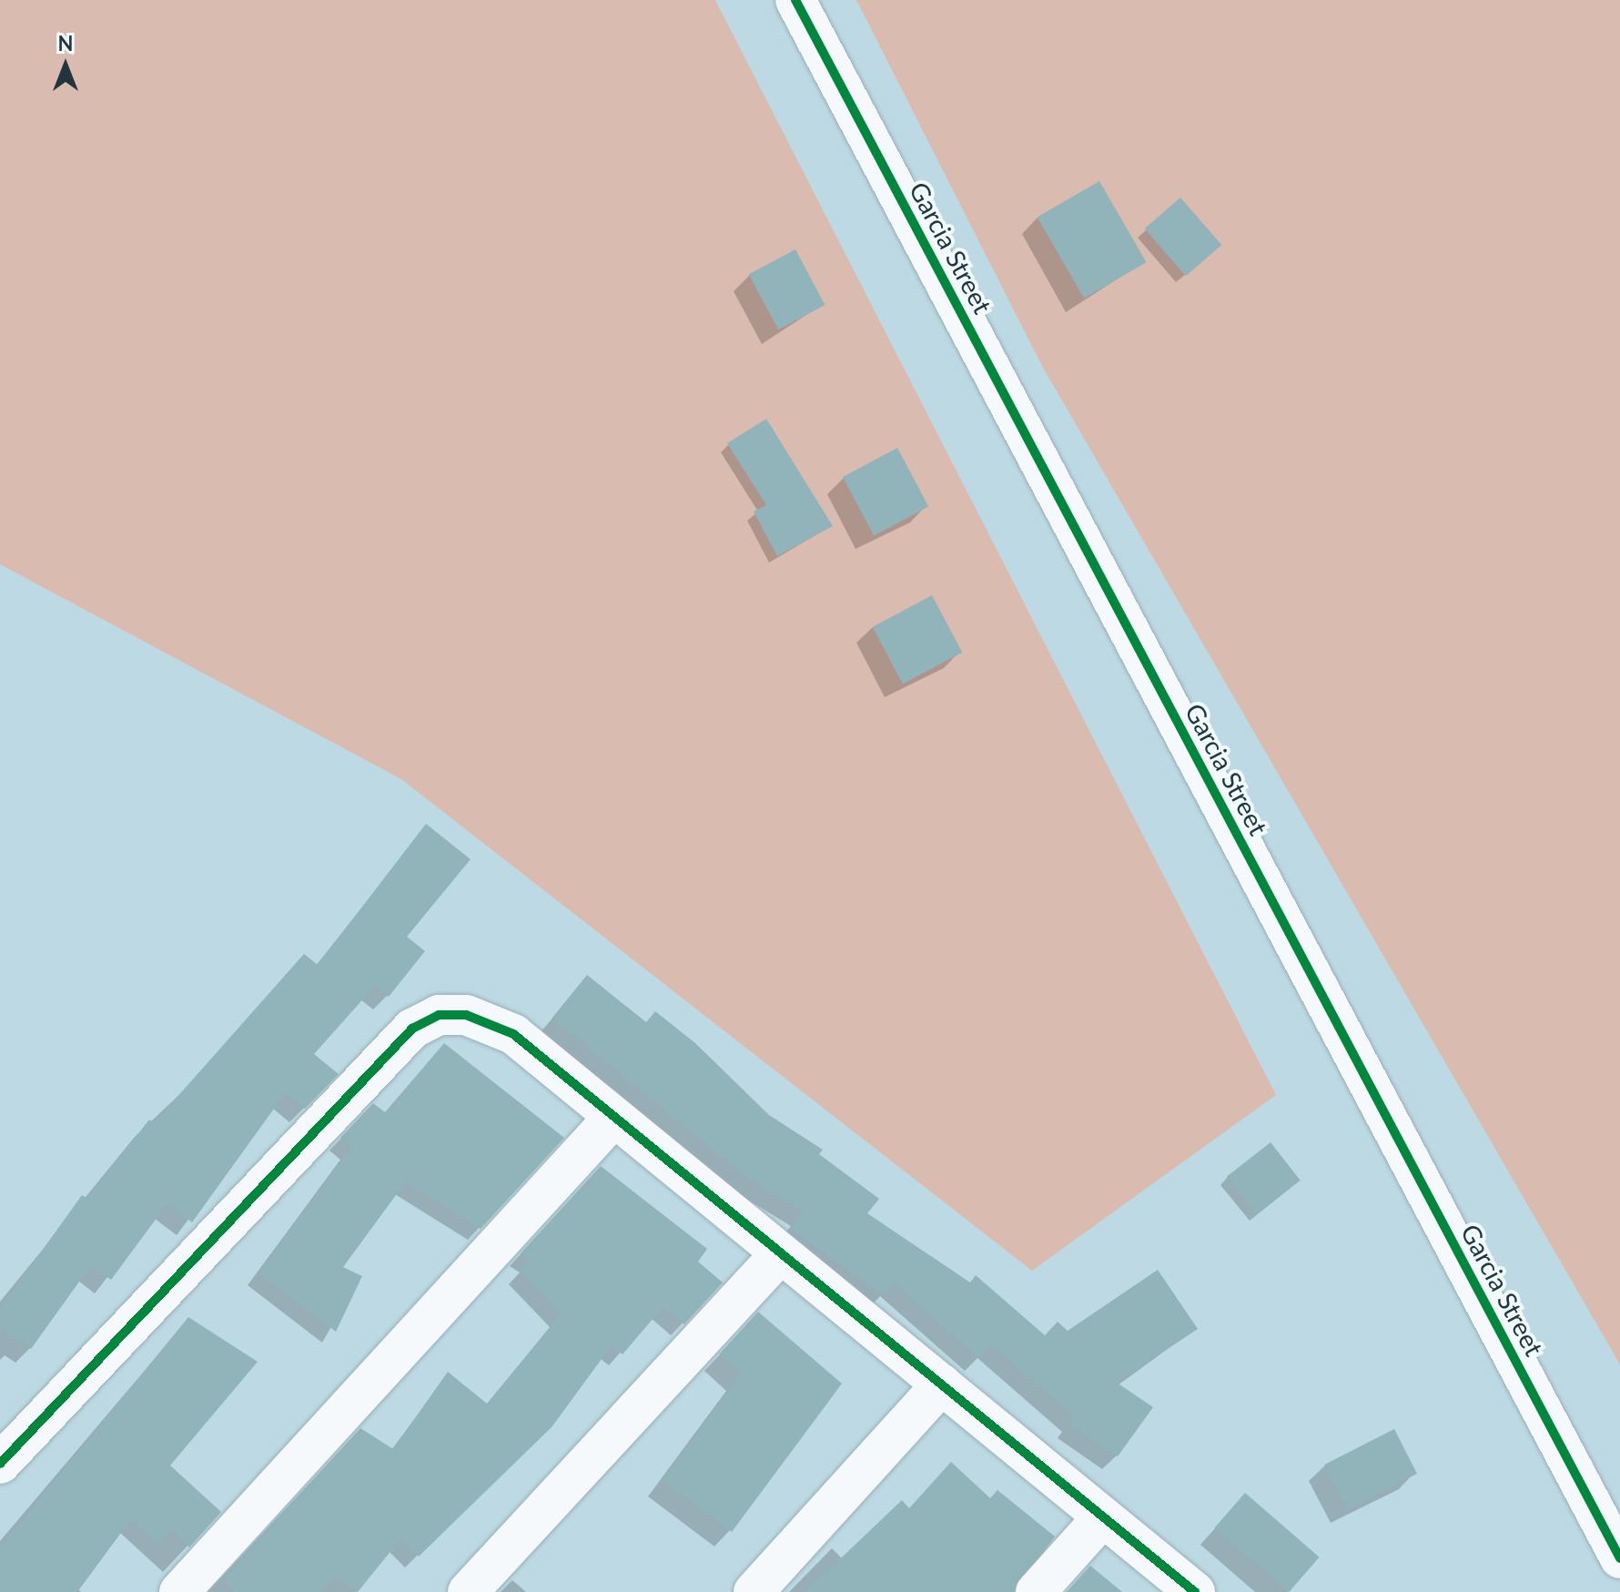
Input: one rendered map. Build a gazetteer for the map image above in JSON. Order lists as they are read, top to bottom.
{
  "streets": {
    "street": ["Garcia Street"]
  },
  "north": "top"
}
